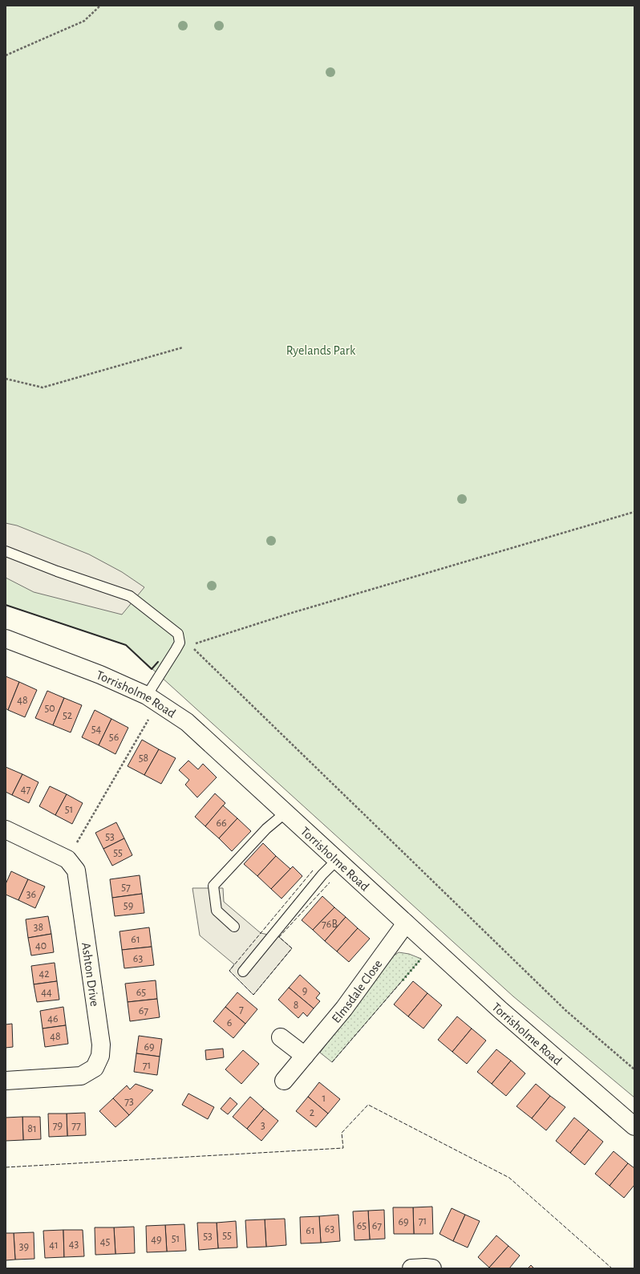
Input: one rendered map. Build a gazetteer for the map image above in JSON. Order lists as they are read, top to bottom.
{
  "streets": {
    "main road": ["Torrisholme Road", "Ashton Drive", "Elmsdale Close"]
  },
  "crossings": [
    ["Torrisholme Road", "Elmsdale Close"]
  ],
  "parks": ["Ryelands Park"],
  "house_numbers": [
    "48",
    "50",
    "52",
    "54",
    "56",
    "58",
    "47",
    "51",
    "66",
    "53",
    "55",
    "57",
    "36",
    "59",
    "76B",
    "38",
    "61",
    "40",
    "63",
    "42",
    "9",
    "44",
    "65",
    "8",
    "7",
    "67",
    "46",
    "6",
    "48",
    "69",
    "71",
    "1",
    "73",
    "2",
    "79",
    "77",
    "3",
    "81",
    "71",
    "69",
    "65",
    "67",
    "63",
    "61",
    "55",
    "53",
    "51",
    "49",
    "45",
    "43",
    "41",
    "39"
  ]
}
